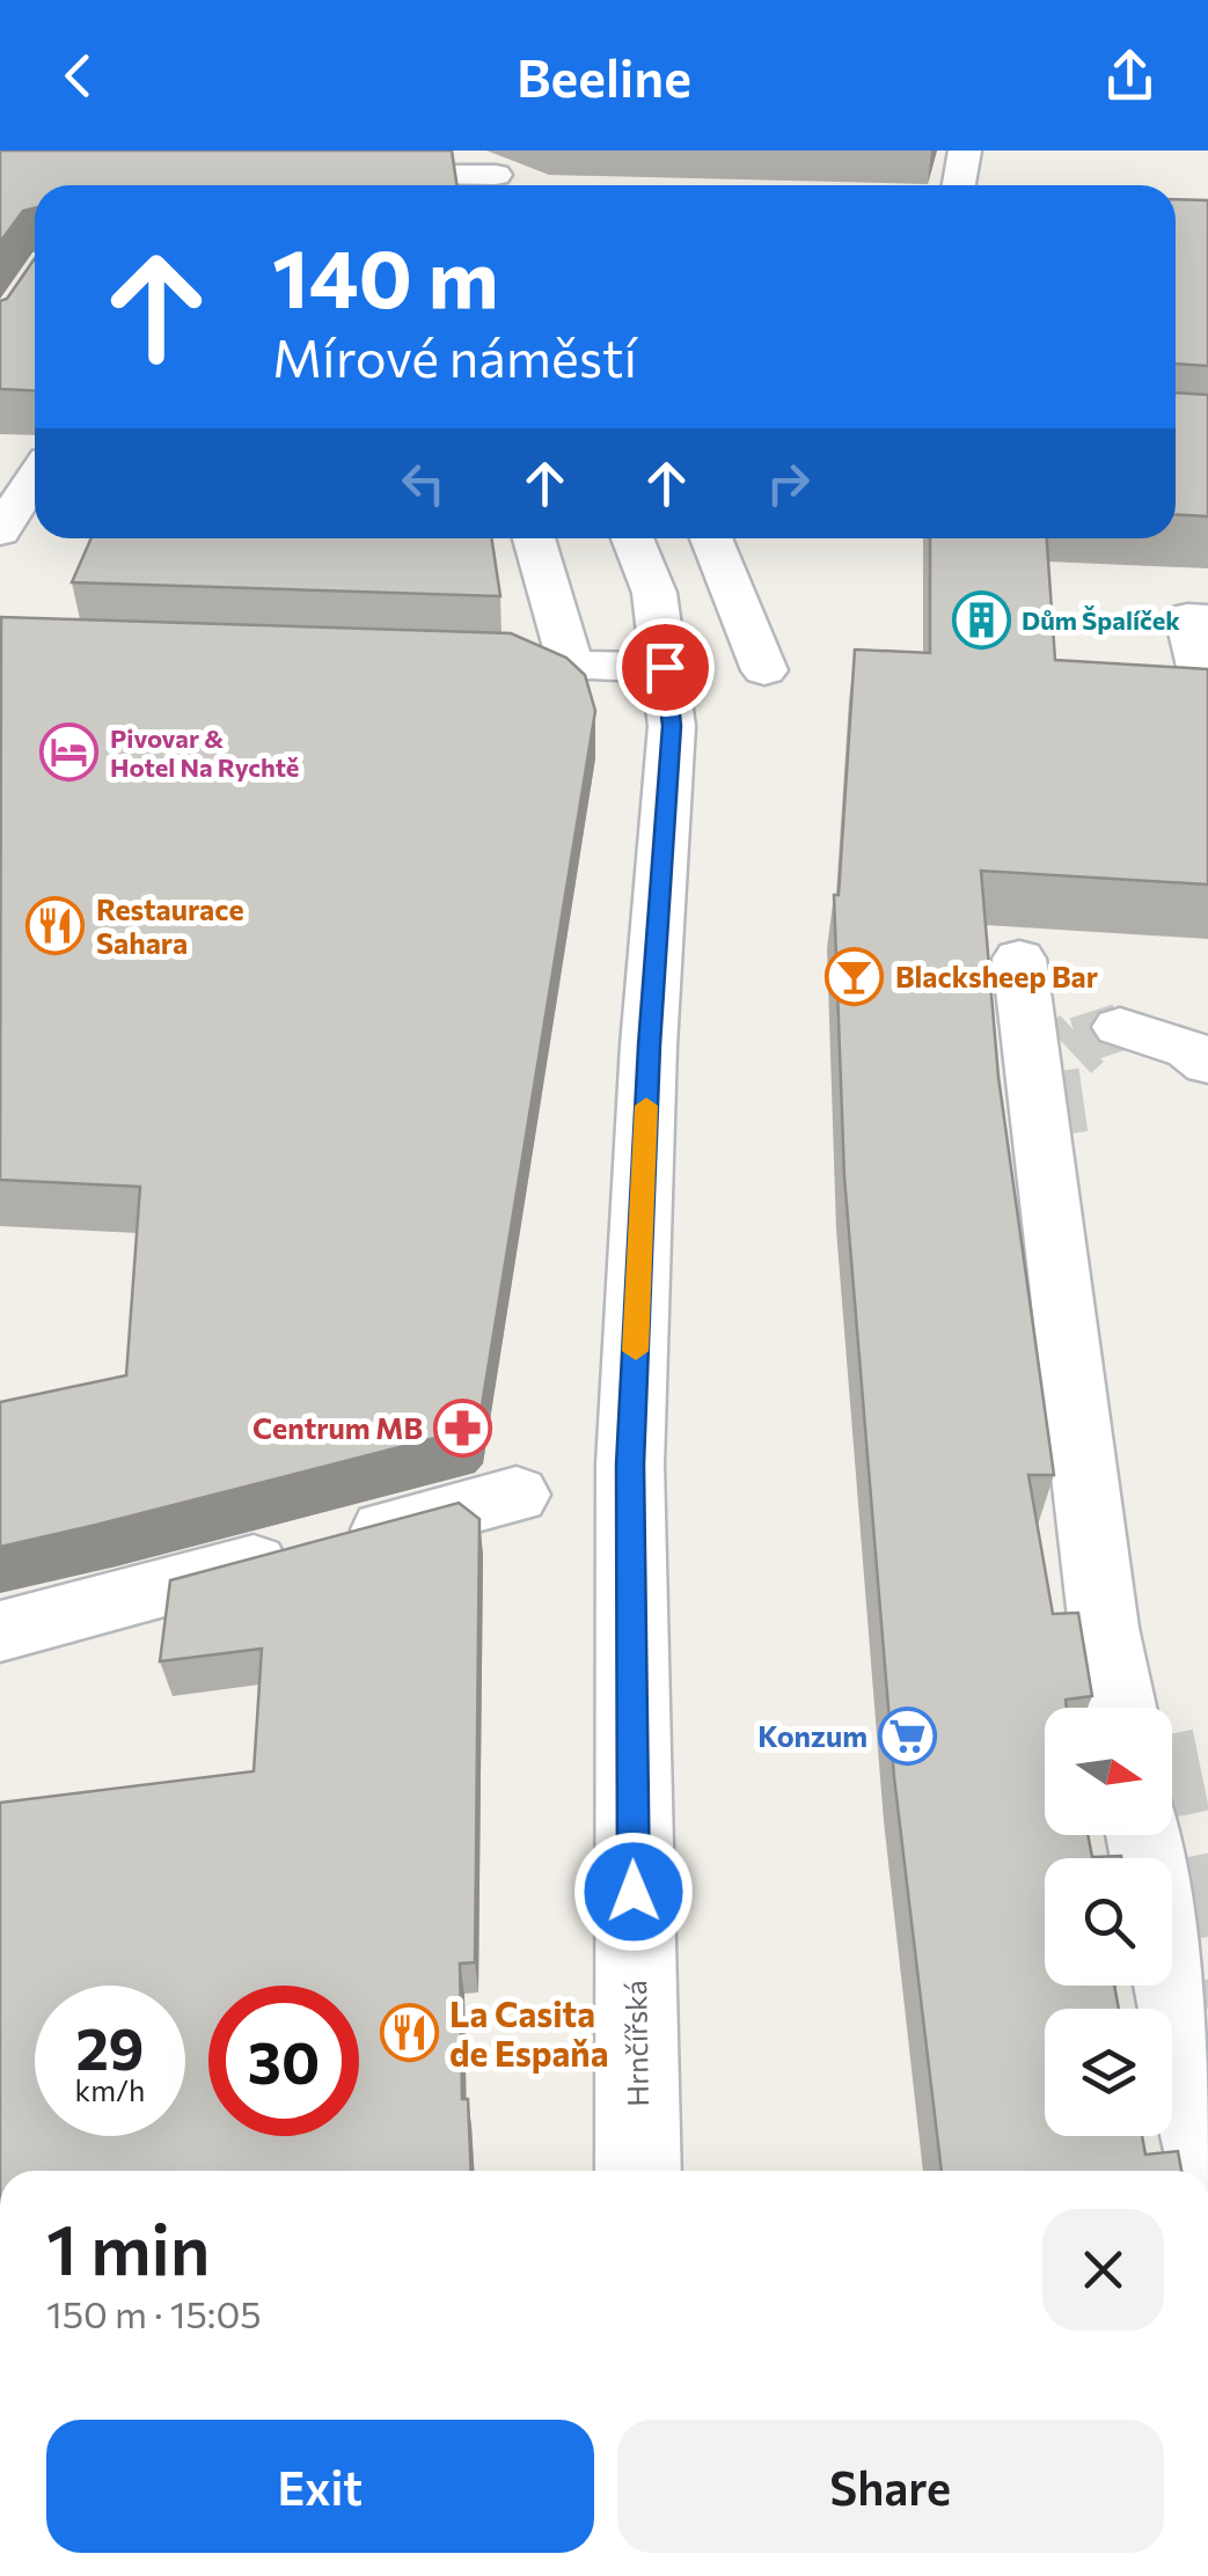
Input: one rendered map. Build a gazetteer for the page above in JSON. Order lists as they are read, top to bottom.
{
  "streets": {
    "street": ["Hrnčířská"]
  },
  "places": {
    "building": ["Dům Špalíček"],
    "hotel": ["Pivovar & Hotel Na Rychtě"],
    "restaurant": ["Restaurace Sahara", "La Casita de Espaňa"],
    "bar": ["Blacksheep Bar"],
    "pharmacy": ["Centrum MB"],
    "supermarket": ["Konzum"]
  },
  "north": "right",
  "page": {
    "header": "Beeline",
    "turn": ["140 m", "Mírové náměstí"],
    "speed": "29 km/h",
    "limit": "30",
    "heading": ["1 min", "150 m · 15:05"],
    "buttons": ["Exit", "Share"]
  }
}
